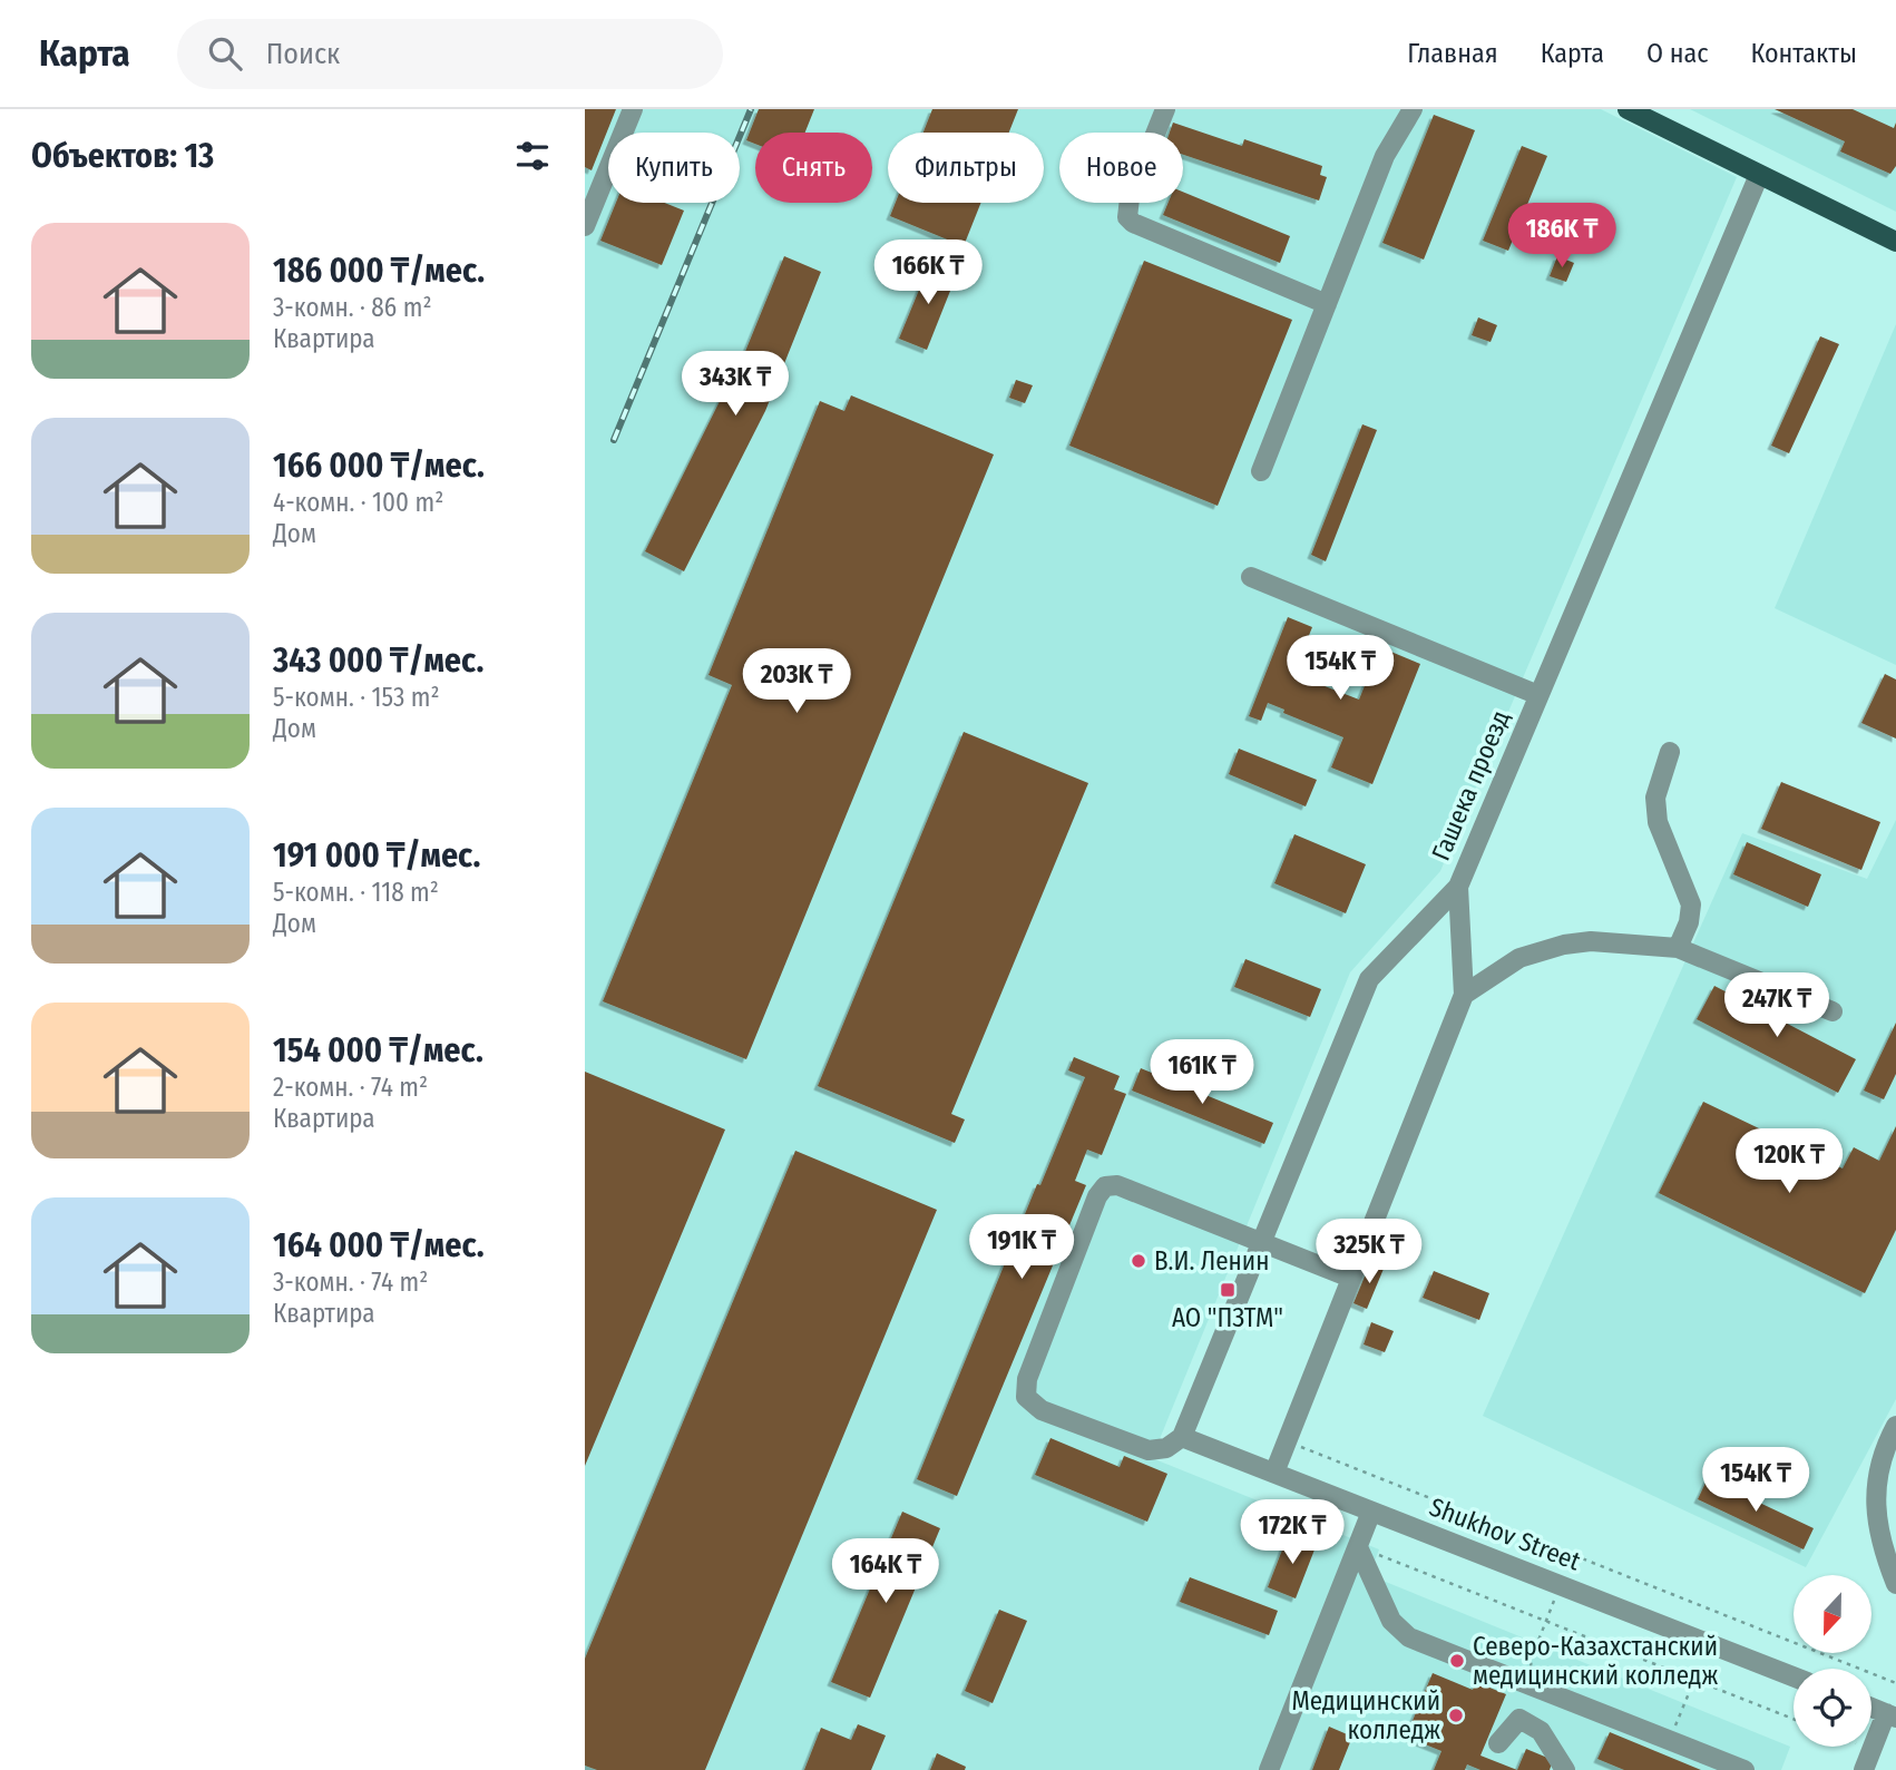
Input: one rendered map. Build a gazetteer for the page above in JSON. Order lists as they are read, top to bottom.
{
  "streets": {
    "street": ["Гашека проезд", "Shukhov Street"]
  },
  "crossings": [
    ["Гашека проезд", "Shukhov Street"]
  ],
  "places": {
    "other": ["В.И. Ленин", "Северо-Казахстанский медицинский колледж", "Медицинский колледж"],
    "transit": ["АО \"ПЗТМ\""]
  },
  "north": "bottom",
  "page": {
    "header": "Карта",
    "search": "Поиск",
    "nav": [
      "Главная",
      "Карта",
      "О нас",
      "Контакты"
    ],
    "heading": "Объектов: 13",
    "chip": [
      "Купить",
      "Снять",
      "Фильтры",
      "Новое"
    ],
    "list": [
      {
        "name": "186 000 ₸/мес.",
        "note": "3-комн. · 86 m² · Квартира"
      },
      {
        "name": "166 000 ₸/мес.",
        "note": "4-комн. · 100 m² · Дом"
      },
      {
        "name": "343 000 ₸/мес.",
        "note": "5-комн. · 153 m² · Дом"
      },
      {
        "name": "191 000 ₸/мес.",
        "note": "5-комн. · 118 m² · Дом"
      },
      {
        "name": "154 000 ₸/мес.",
        "note": "2-комн. · 74 m² · Квартира"
      },
      {
        "name": "164 000 ₸/мес.",
        "note": "3-комн. · 74 m² · Квартира"
      }
    ],
    "price": [
      "186K ₸",
      "166K ₸",
      "343K ₸",
      "154K ₸",
      "203K ₸",
      "247K ₸",
      "161K ₸",
      "120K ₸",
      "191K ₸",
      "325K ₸",
      "154K ₸",
      "172K ₸",
      "164K ₸"
    ]
  }
}
